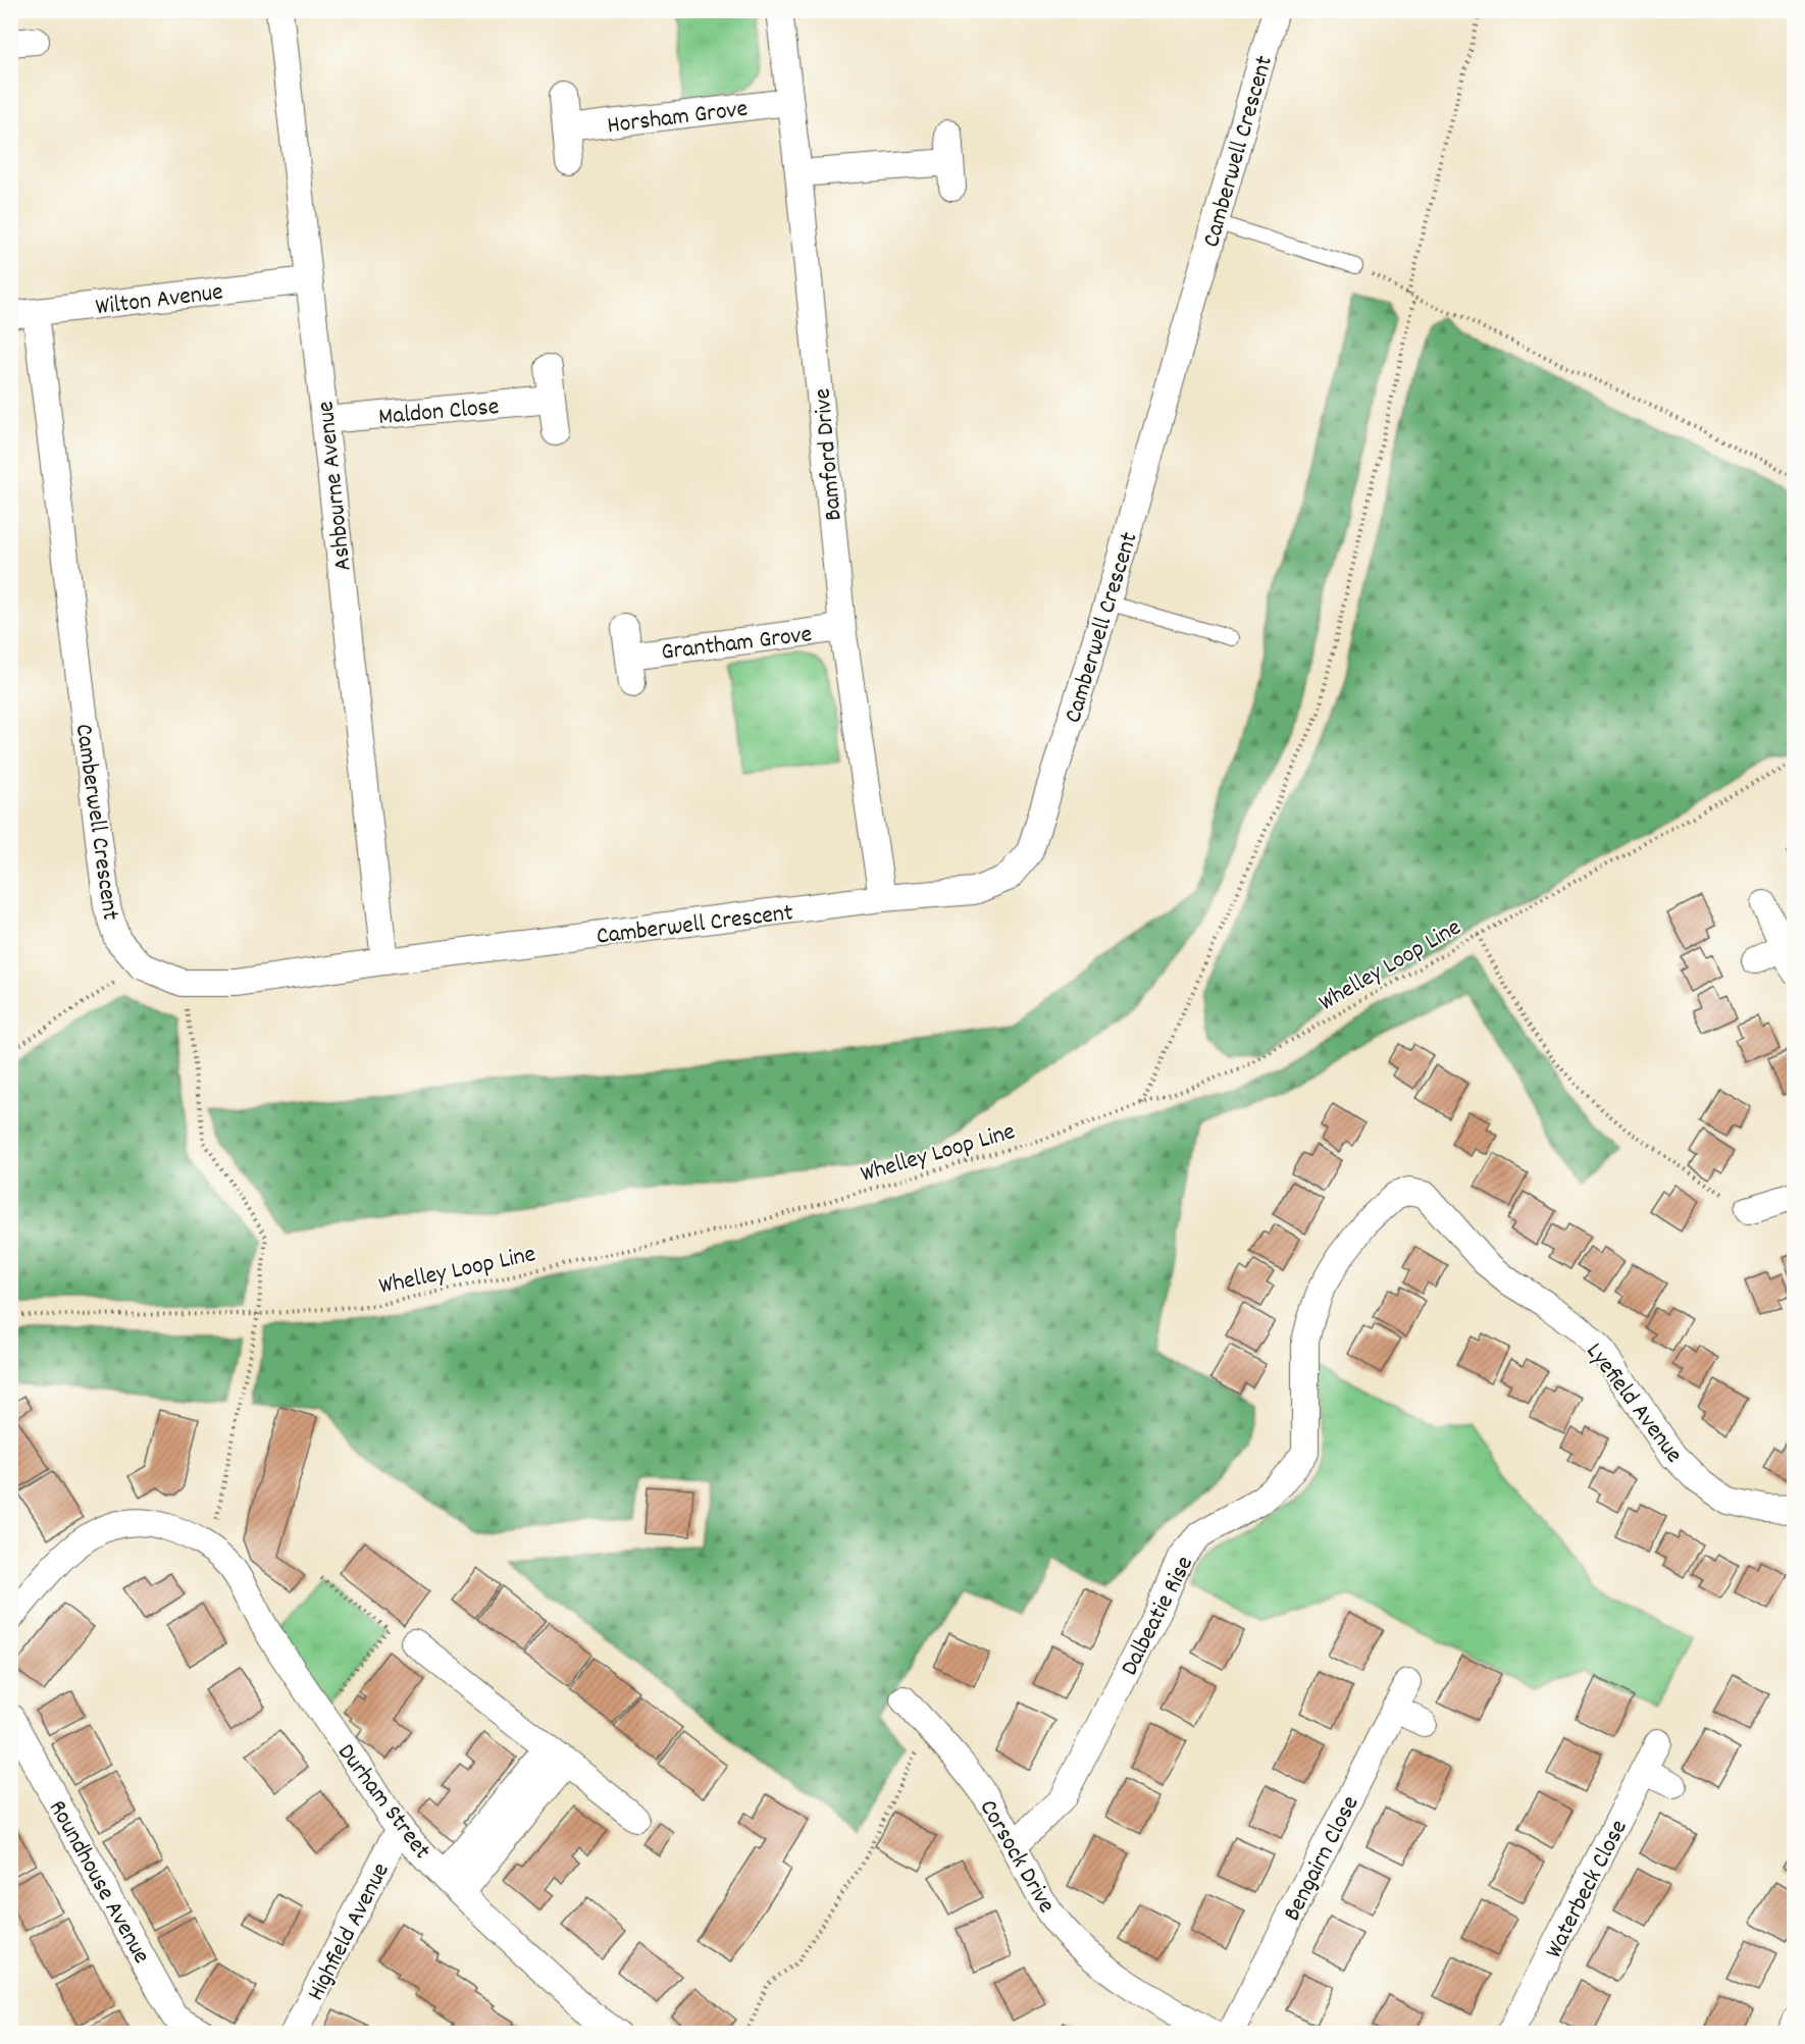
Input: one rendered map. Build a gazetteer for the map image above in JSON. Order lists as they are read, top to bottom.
{
  "streets": {
    "street": [
      "Horsham Grove",
      "Camberwell Crescent",
      "Wilton Avenue",
      "Maldon Close",
      "Bamford Drive",
      "Ashbourne Avenue",
      "Grantham Grove",
      "Lyefield Avenue",
      "Dalbeatie Rise",
      "Durham Street",
      "Corsock Drive",
      "Bengairn Close",
      "Roundhouse Avenue",
      "Waterbeck Close",
      "Highfield Avenue"
    ],
    "path": ["Whelley Loop Line"]
  },
  "crossings": [
    ["Horsham Grove", "Bamford Drive"],
    ["Camberwell Crescent", "Wilton Avenue"],
    ["Camberwell Crescent", "Bamford Drive"],
    ["Camberwell Crescent", "Ashbourne Avenue"],
    ["Wilton Avenue", "Ashbourne Avenue"],
    ["Maldon Close", "Ashbourne Avenue"],
    ["Bamford Drive", "Grantham Grove"],
    ["Lyefield Avenue", "Dalbeatie Rise"],
    ["Dalbeatie Rise", "Corsock Drive"],
    ["Durham Street", "Highfield Avenue"]
  ]
}
